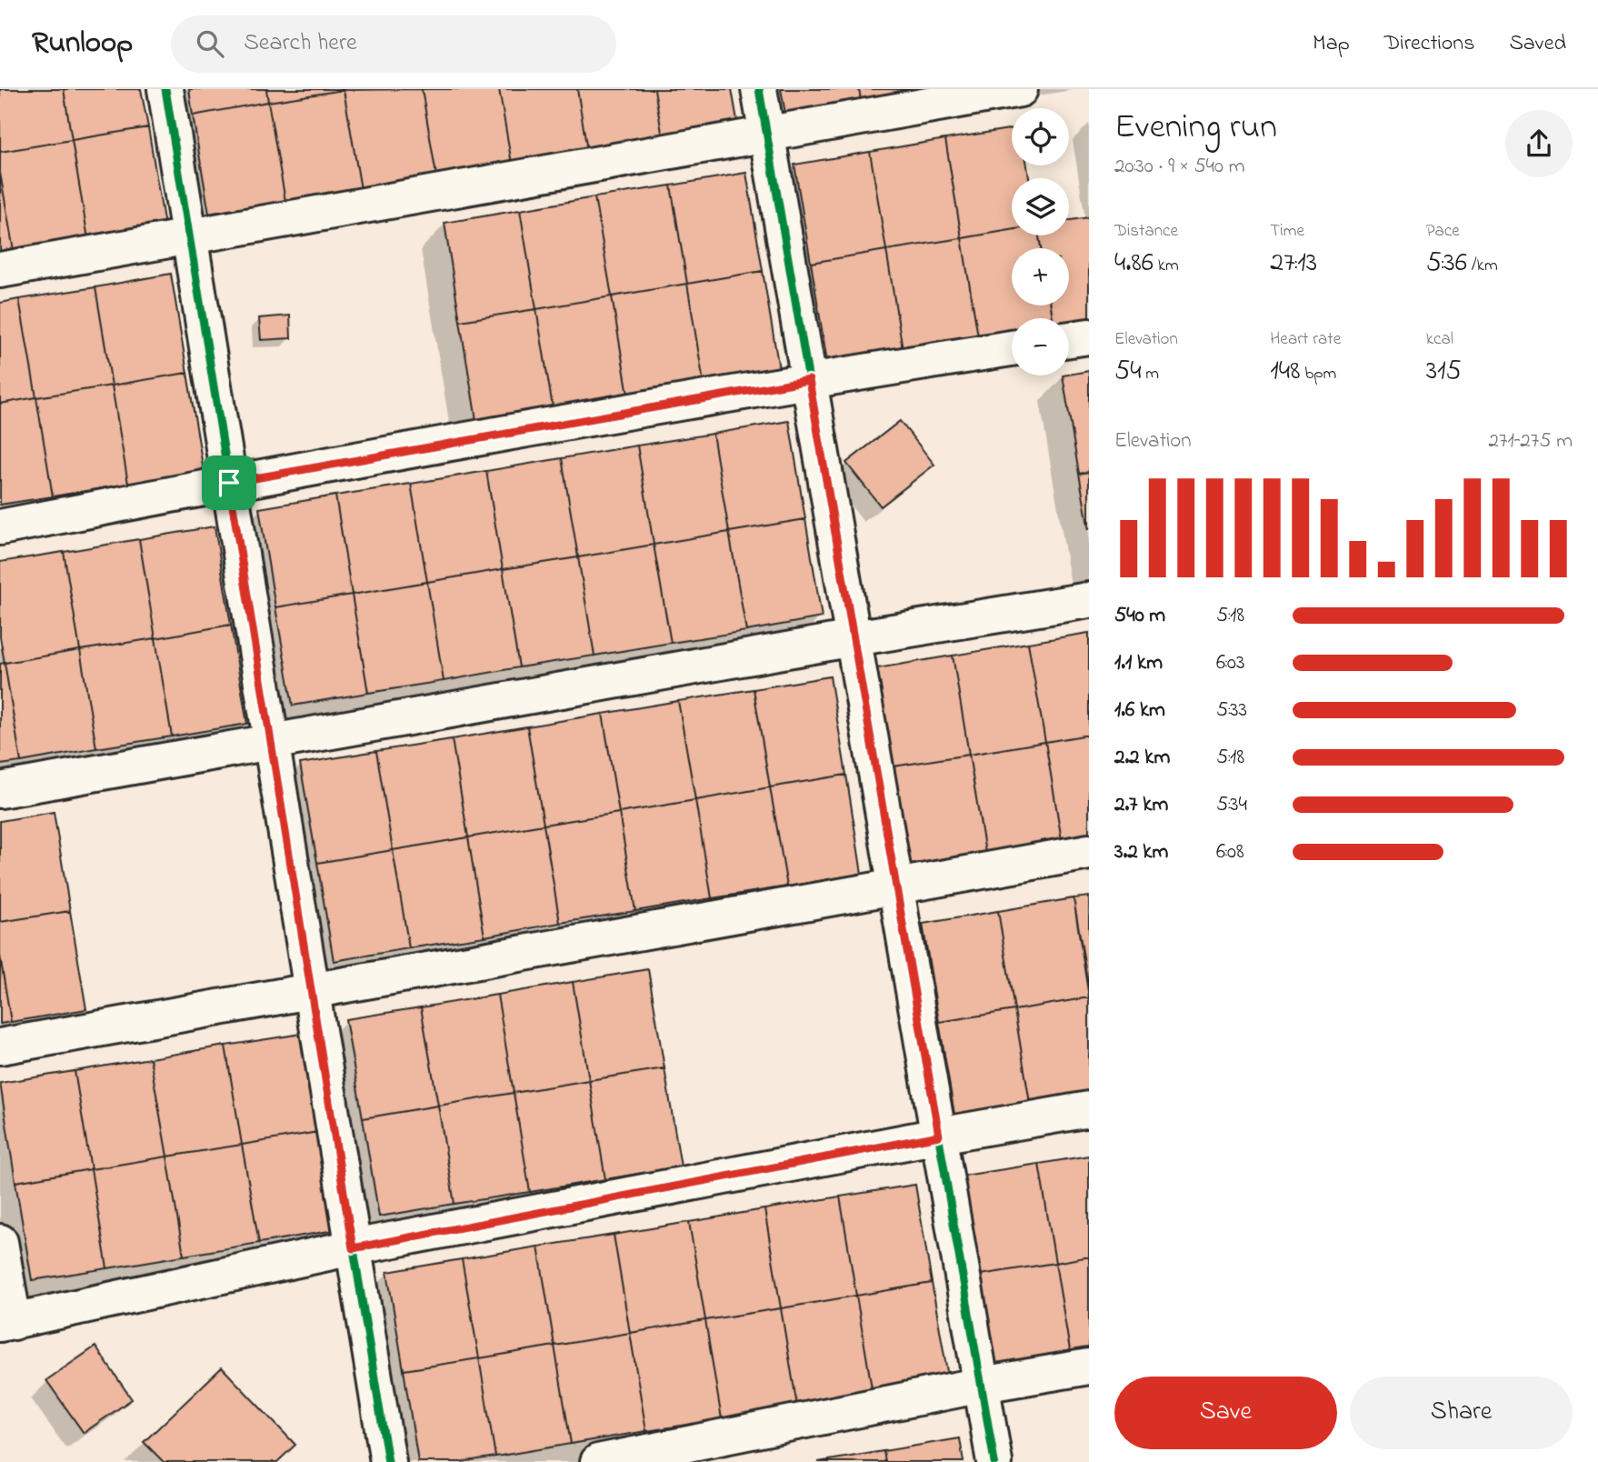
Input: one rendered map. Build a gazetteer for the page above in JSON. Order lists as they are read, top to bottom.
{
  "page": {
    "header": "Runloop",
    "search": "Search here",
    "nav": ["Map", "Directions", "Saved"],
    "heading": ["Evening run", "20:30 · 9 × 540 m"],
    "map_buttons": ["+", "−"],
    "stats": [
      ["Distance", "4.86 km"],
      ["Time", "27:13"],
      ["Pace", "5:36 /km"],
      ["Elevation", "54 m"],
      ["Heart rate", "148 bpm"],
      ["kcal", "315"]
    ],
    "chart": ["Elevation", "271–275 m"],
    "list": [
      {
        "name": "540 m",
        "note": "5:18"
      },
      {
        "name": "1.1 km",
        "note": "6:03"
      },
      {
        "name": "1.6 km",
        "note": "5:33"
      },
      {
        "name": "2.2 km",
        "note": "5:18"
      },
      {
        "name": "2.7 km",
        "note": "5:34"
      },
      {
        "name": "3.2 km",
        "note": "6:08"
      }
    ],
    "buttons": ["Save", "Share"]
  }
}
